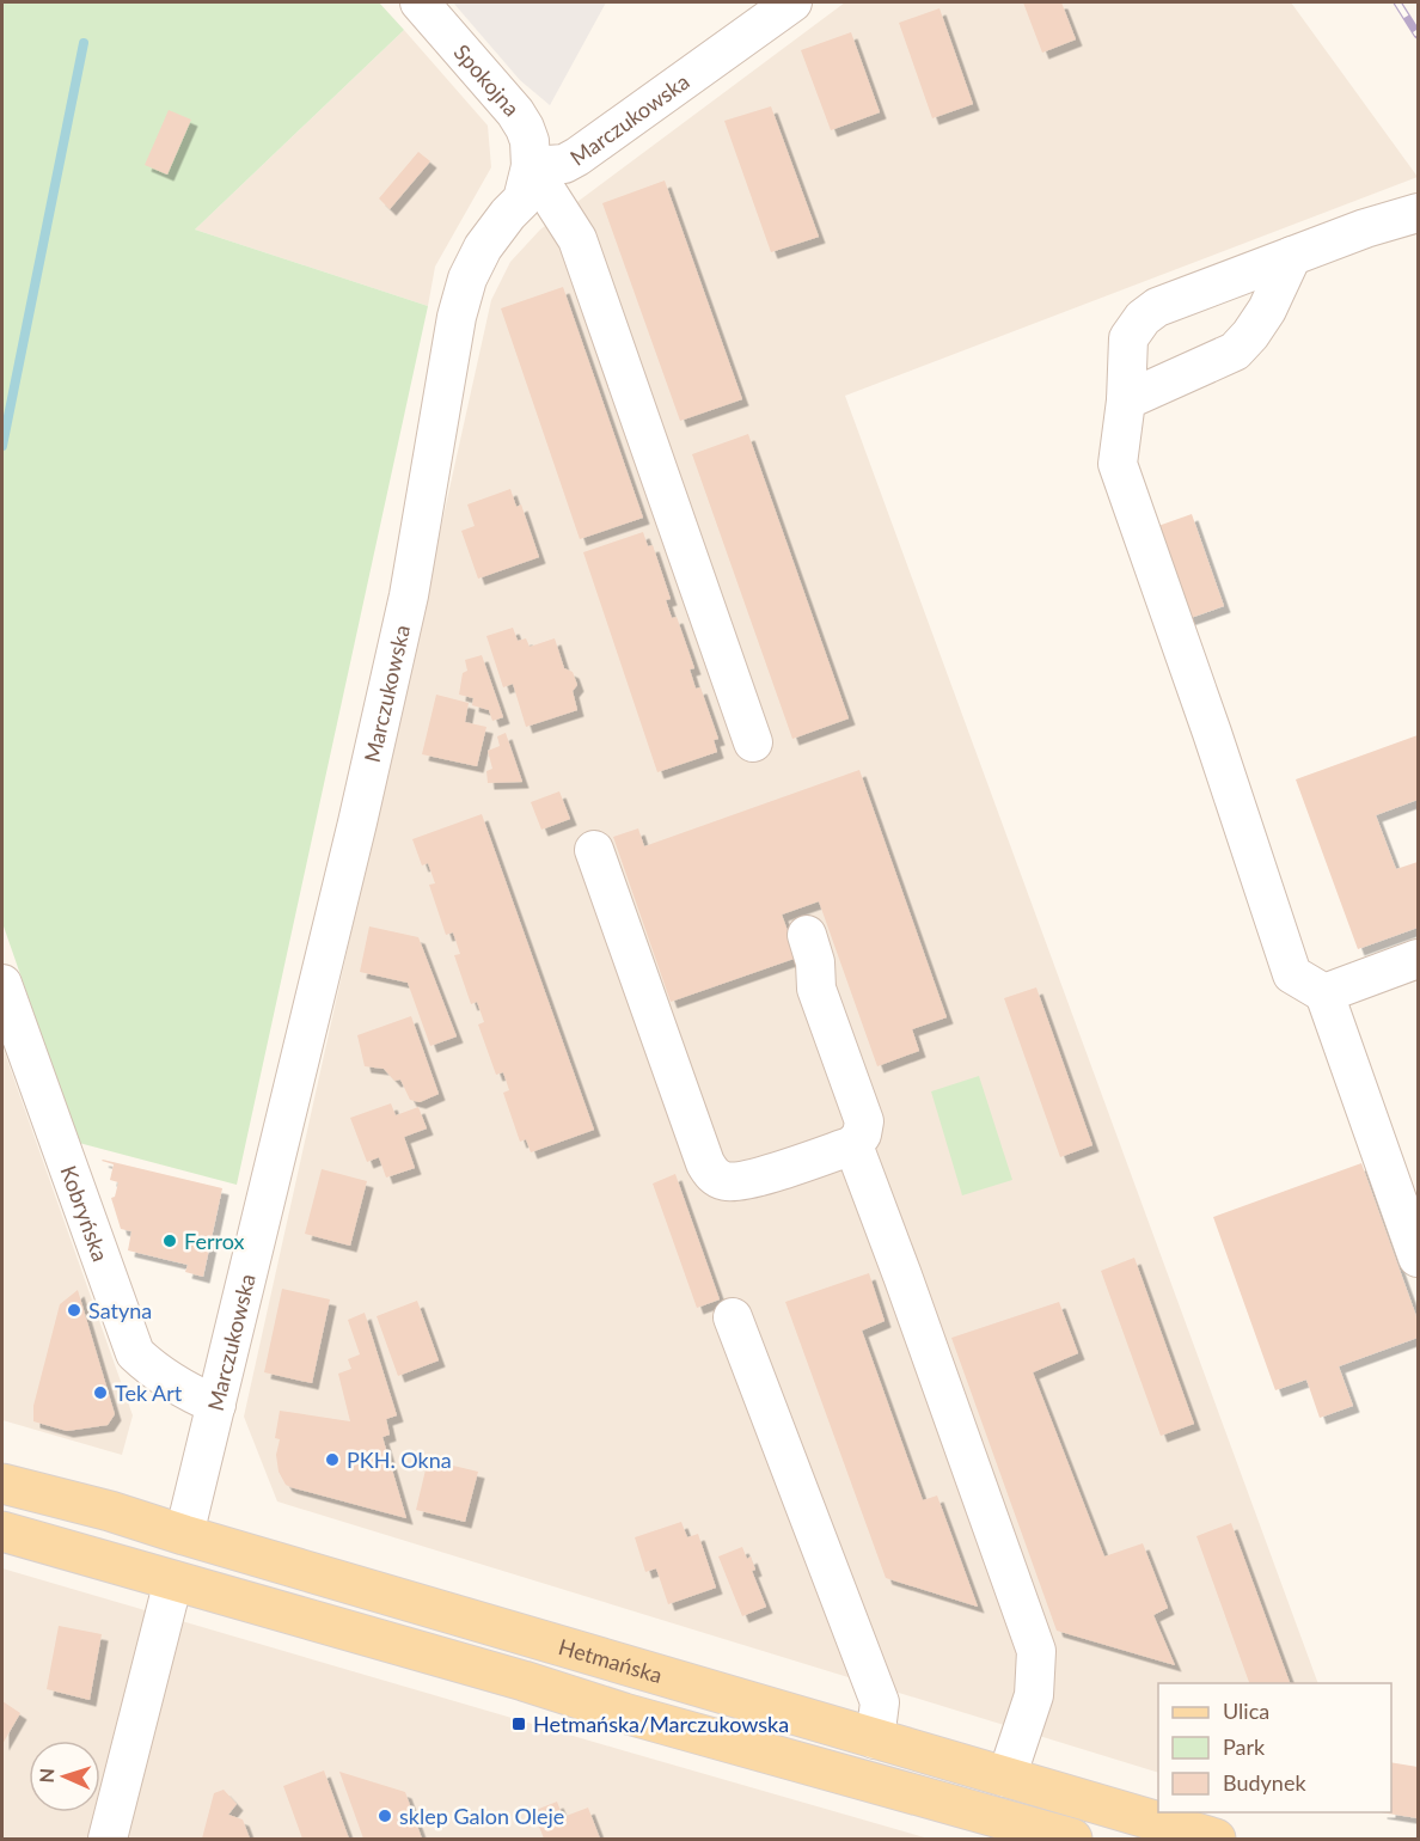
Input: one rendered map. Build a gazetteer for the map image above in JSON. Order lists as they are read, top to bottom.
{
  "streets": {
    "main road": ["Hetmańska"],
    "street": ["Spokojna", "Marczukowska", "Kobryńska"]
  },
  "crossings": [
    ["Spokojna", "Marczukowska"],
    ["Marczukowska", "Kobryńska"],
    ["Marczukowska", "Hetmańska"]
  ],
  "places": {
    "other": [
      "Ferrox",
      "Satyna",
      "Tek Art",
      "PKH. Okna",
      "sklep Galon Oleje"
    ],
    "transit": ["Hetmańska/Marczukowska"]
  },
  "legend": ["Ulica", "Park", "Budynek"],
  "north": "left"
}
